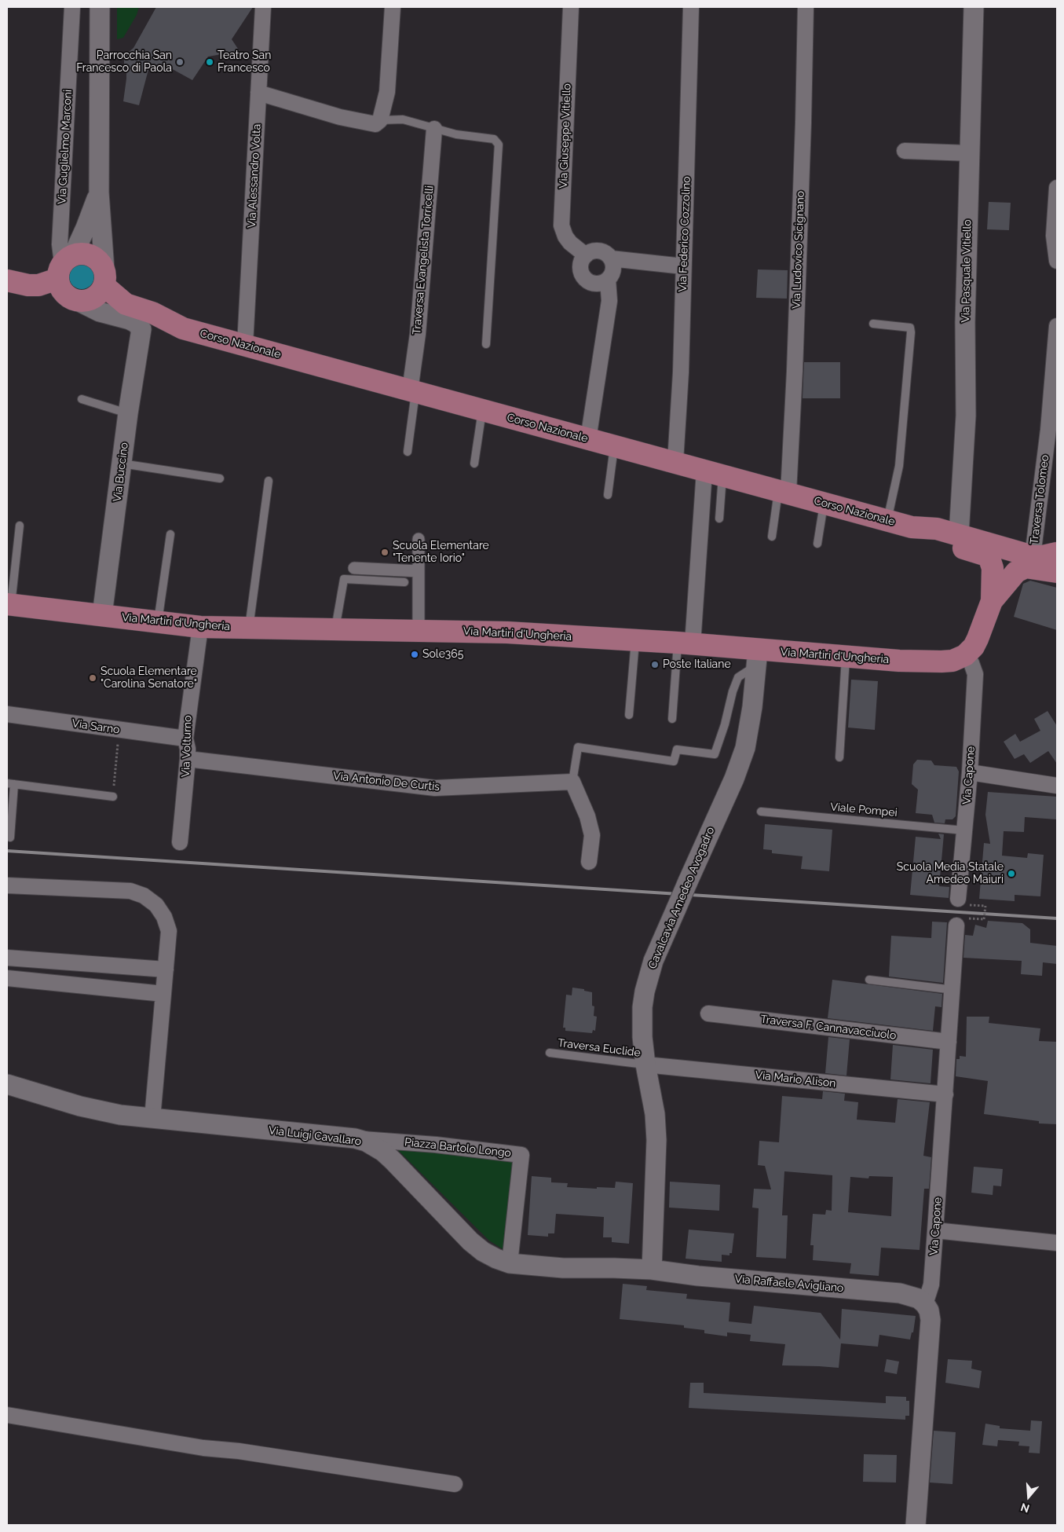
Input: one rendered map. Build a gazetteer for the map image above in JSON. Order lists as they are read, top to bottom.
{
  "streets": {
    "main road": ["Corso Nazionale", "Via Martiri d'Ungheria"],
    "street": [
      "Via Giuseppe Vitiello",
      "Via Guglielmo Marconi",
      "Via Alessandro Volta",
      "Via Federico Cozzolino",
      "Via Ludovico Sicignano",
      "Traversa Evangelista Torricelli",
      "Via Pasquale Vitiello",
      "Via Buccino",
      "Traversa Tolomeo",
      "Via Sarno",
      "Via Volturno",
      "Via Capone",
      "Via Antonio De Curtis",
      "Cavalcavia Amedeo Avogadro",
      "Traversa F. Cannavacciuolo",
      "Via Mario Alison",
      "Via Luigi Cavallaro",
      "Piazza Bartolo Longo",
      "Via Raffaele Avigliano"
    ],
    "lane": ["Viale Pompei", "Traversa Euclide"]
  },
  "crossings": [
    ["Via Guglielmo Marconi", "Corso Nazionale"],
    ["Via Alessandro Volta", "Corso Nazionale"],
    ["Via Federico Cozzolino", "Corso Nazionale"],
    ["Via Ludovico Sicignano", "Corso Nazionale"],
    ["Traversa Evangelista Torricelli", "Corso Nazionale"],
    ["Via Pasquale Vitiello", "Corso Nazionale"],
    ["Corso Nazionale", "Via Buccino"],
    ["Corso Nazionale", "Traversa Tolomeo"],
    ["Via Buccino", "Via Martiri d'Ungheria"],
    ["Via Martiri d'Ungheria", "Via Volturno"],
    ["Via Martiri d'Ungheria", "Via Capone"],
    ["Via Martiri d'Ungheria", "Cavalcavia Amedeo Avogadro"],
    ["Via Sarno", "Via Volturno"],
    ["Via Volturno", "Via Antonio De Curtis"],
    ["Via Capone", "Viale Pompei"],
    ["Via Capone", "Traversa F. Cannavacciuolo"],
    ["Via Capone", "Via Mario Alison"],
    ["Via Capone", "Via Raffaele Avigliano"],
    ["Cavalcavia Amedeo Avogadro", "Traversa Euclide"],
    ["Cavalcavia Amedeo Avogadro", "Via Mario Alison"],
    ["Cavalcavia Amedeo Avogadro", "Via Luigi Cavallaro"],
    ["Cavalcavia Amedeo Avogadro", "Via Raffaele Avigliano"],
    ["Traversa Euclide", "Via Mario Alison"],
    ["Via Luigi Cavallaro", "Piazza Bartolo Longo"],
    ["Via Luigi Cavallaro", "Via Raffaele Avigliano"]
  ],
  "places": [
    "Parrocchia San Francesco di Paola",
    "Teatro San Francesco",
    "Scuola Elementare \"Tenente Iorio\"",
    "Sole365",
    "Poste Italiane",
    "Scuola Elementare \"Carolina Senatore\"",
    "Scuola Media Statale Amedeo Maiuri"
  ],
  "north": "bottom"
}
